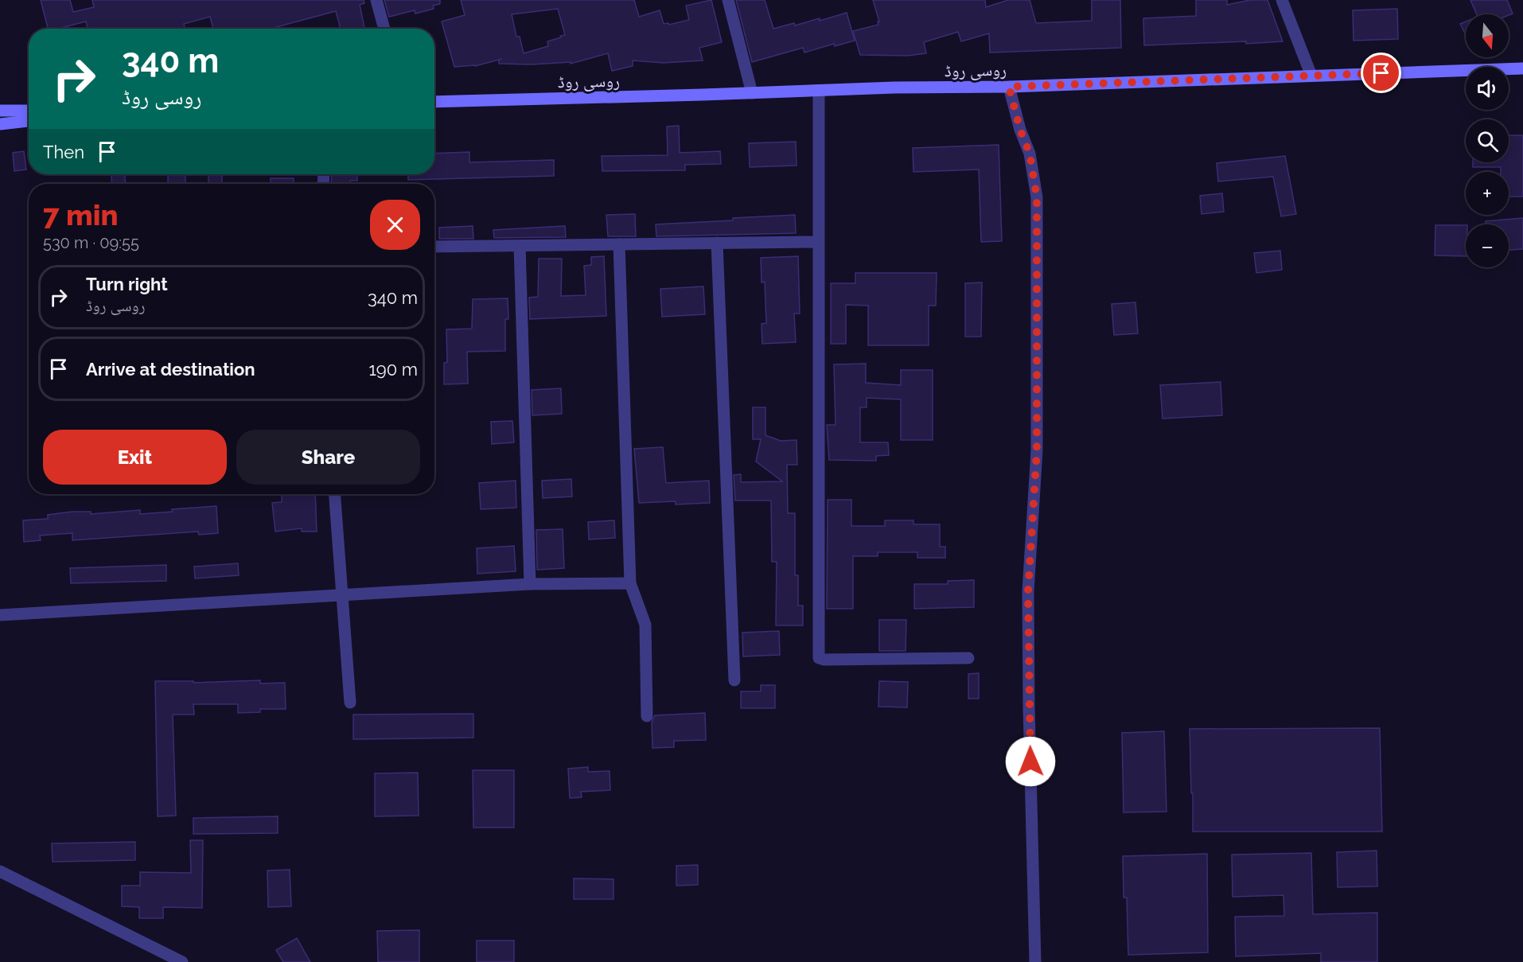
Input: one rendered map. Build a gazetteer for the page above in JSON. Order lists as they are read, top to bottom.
{
  "streets": {
    "main road": ["روسی روڈ"]
  },
  "north": "bottom",
  "page": {
    "map_buttons": ["+", "−"],
    "turn": ["340 m", "روسی روڈ"],
    "then": "Then",
    "heading": ["7 min", "530 m · 09:55"],
    "list": [
      {
        "name": "Turn right",
        "note": "روسی روڈ",
        "value": "340 m"
      },
      {
        "name": "Arrive at destination",
        "value": "190 m"
      }
    ],
    "buttons": ["Exit", "Share"]
  }
}
